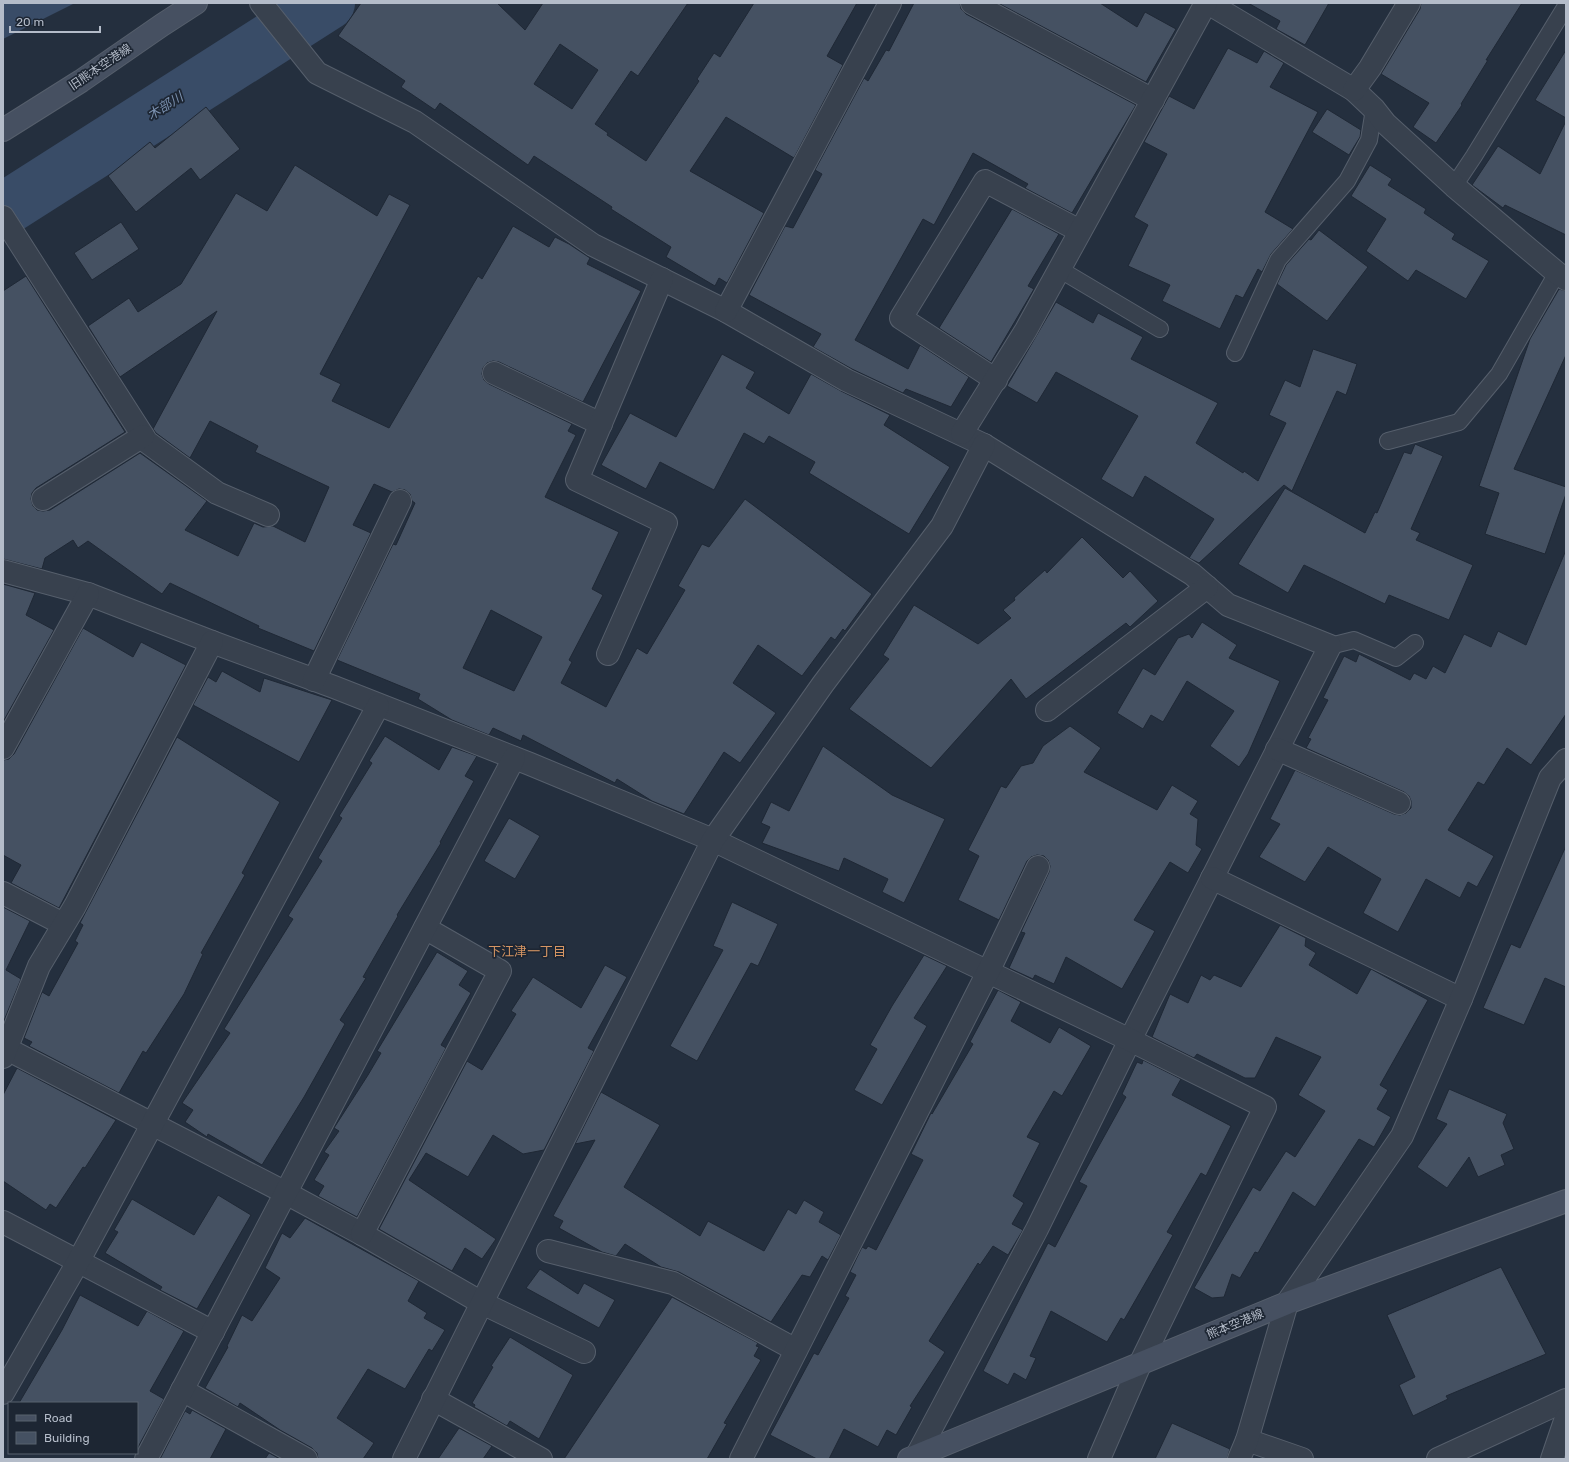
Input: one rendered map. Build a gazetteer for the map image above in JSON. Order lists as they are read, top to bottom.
{
  "streets": {
    "main road": ["旧熊本空港線", "熊本空港線"]
  },
  "districts": ["下江津一丁目"],
  "water": ["木部川"],
  "legend": ["Road", "Building"],
  "scale_bar": "20 m"
}
